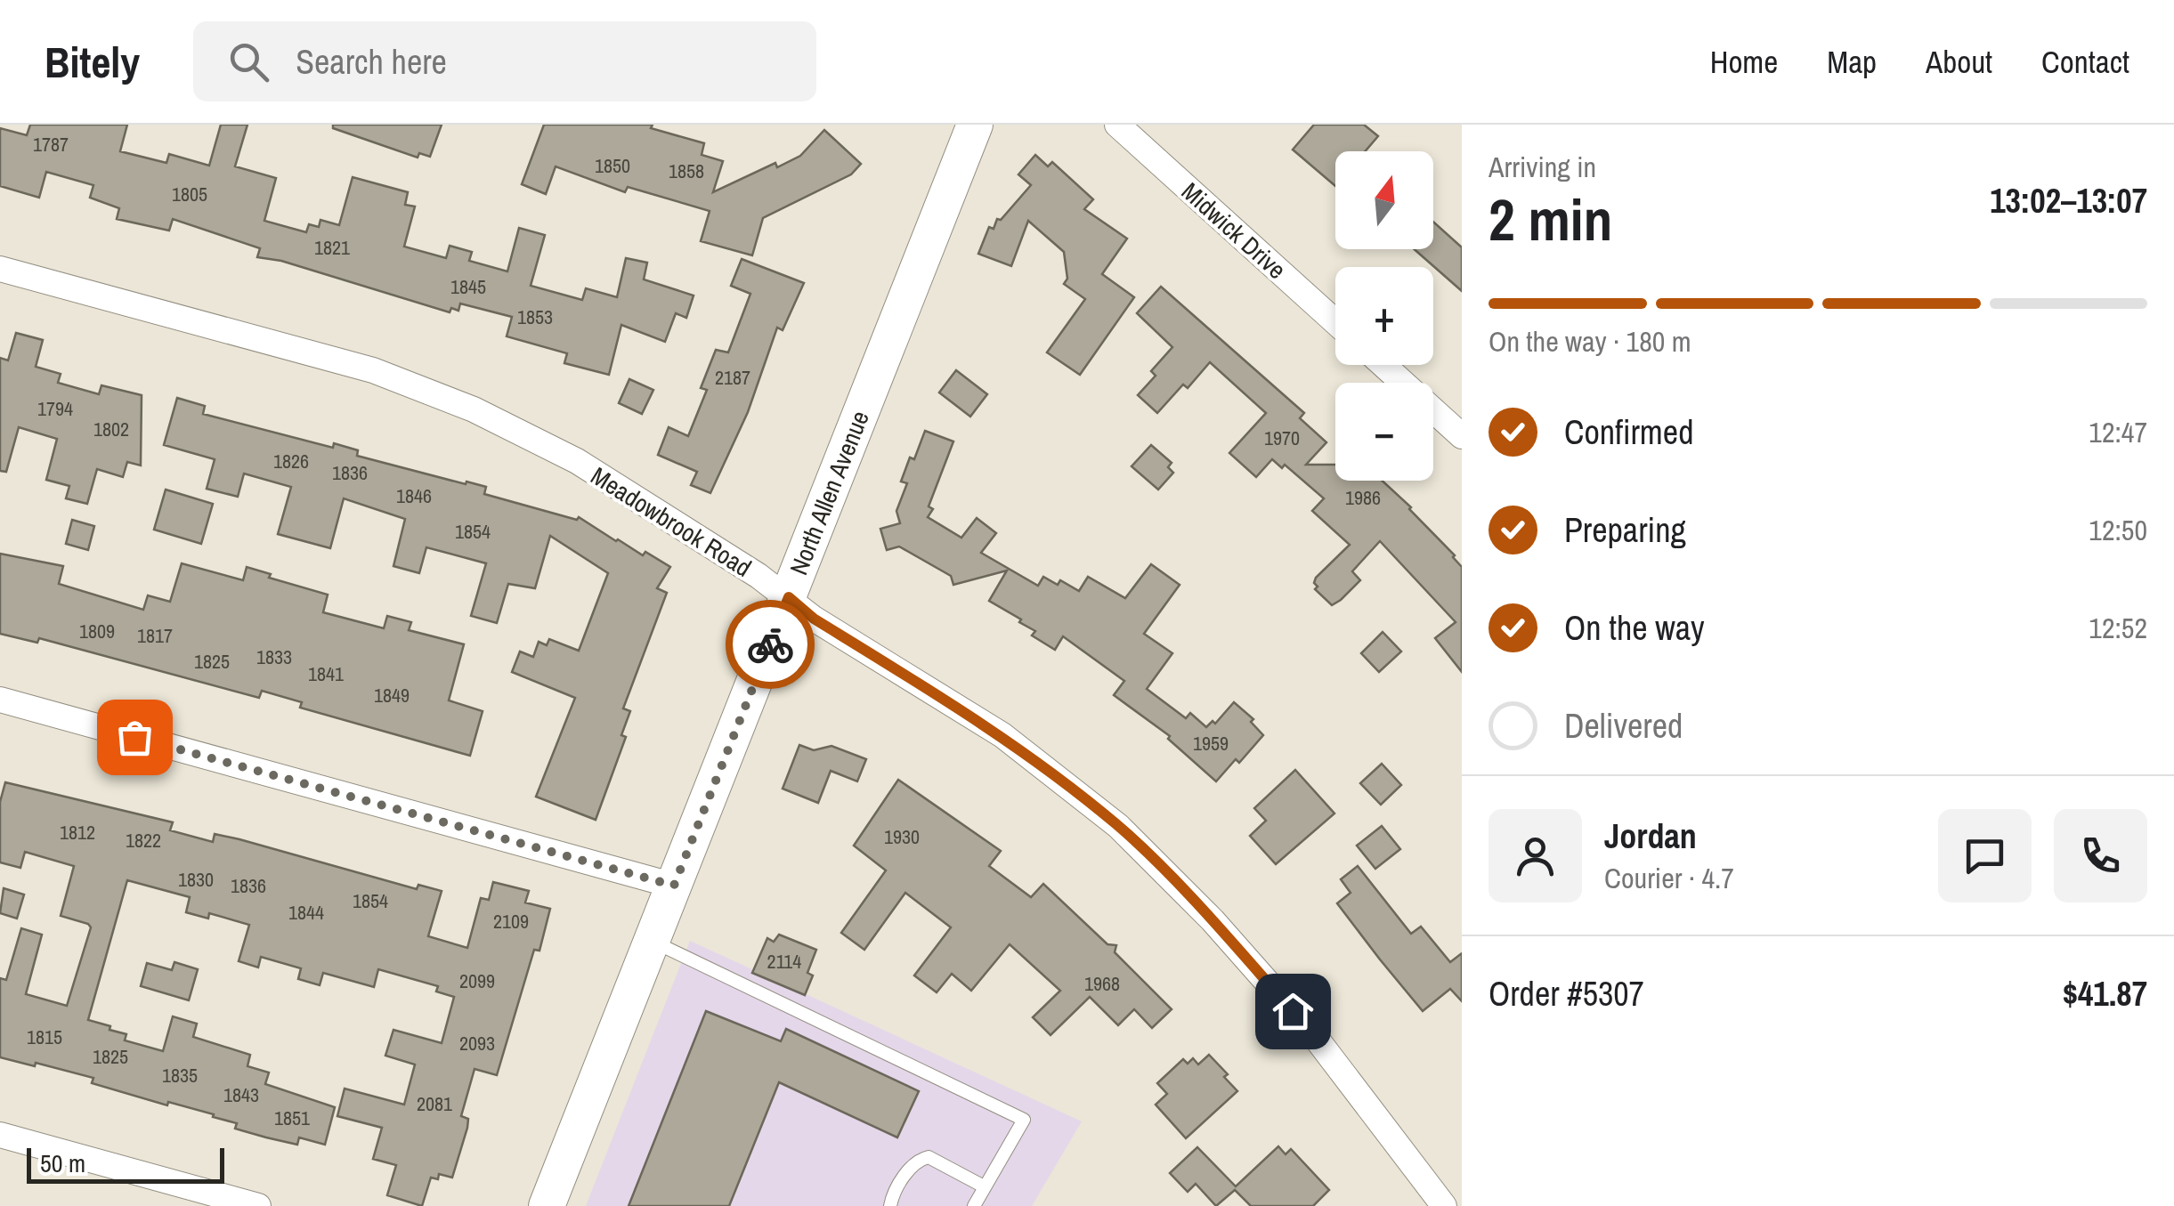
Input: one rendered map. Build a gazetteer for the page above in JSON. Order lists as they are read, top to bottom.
{
  "streets": {
    "street": ["Midwick Drive", "North Allen Avenue", "Meadowbrook Road"]
  },
  "crossings": [
    ["North Allen Avenue", "Meadowbrook Road"]
  ],
  "house_numbers": [
    "1787",
    "1850",
    "1858",
    "1805",
    "1821",
    "1845",
    "1853",
    "2187",
    "1794",
    "1802",
    "1970",
    "1826",
    "1836",
    "1846",
    "1986",
    "1854",
    "1809",
    "1817",
    "1833",
    "1825",
    "1841",
    "1849",
    "1959",
    "1812",
    "1930",
    "1822",
    "1830",
    "1836",
    "1854",
    "1844",
    "2109",
    "2114",
    "2099",
    "1968",
    "1815",
    "2093",
    "1825",
    "1835",
    "1843",
    "2081",
    "1851"
  ],
  "scale_bar": "50 m",
  "north": "top",
  "page": {
    "header": "Bitely",
    "search": "Search here",
    "nav": [
      "Home",
      "Map",
      "About",
      "Contact"
    ],
    "heading": ["2 min", "Arriving in", "13:02–13:07"],
    "panel": [
      "Jordan",
      "Courier · 4.7",
      "Order #5307",
      "$41.87"
    ],
    "map_buttons": ["+", "−"],
    "bar": "On the way · 180 m",
    "list": [
      ["Confirmed", "12:47"],
      ["Preparing", "12:50"],
      ["On the way", "12:52"],
      "Delivered"
    ],
    "scale": "50 m"
  }
}
